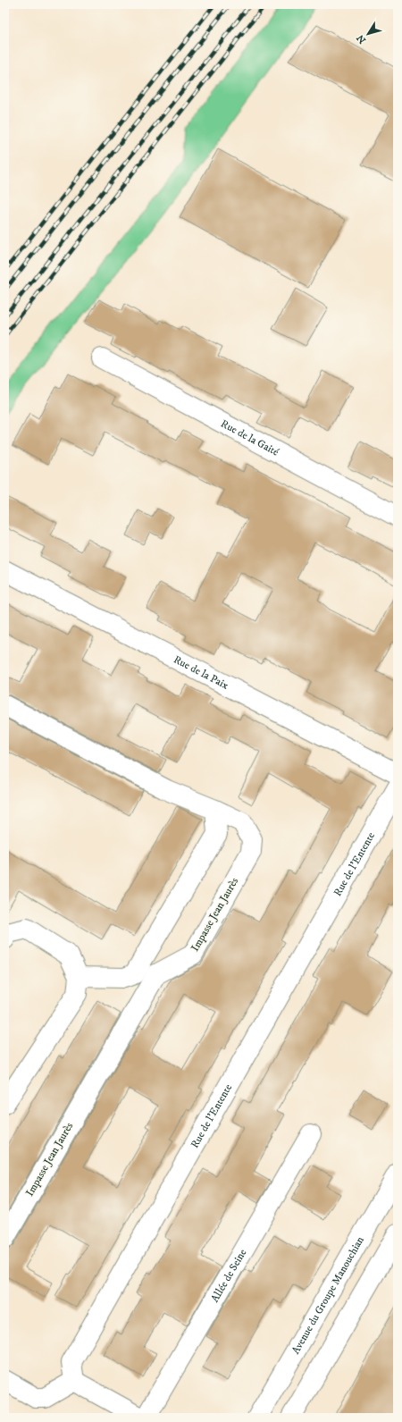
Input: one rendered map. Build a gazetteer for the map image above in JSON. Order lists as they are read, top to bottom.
{
  "streets": {
    "street": [
      "Rue de la Gaité",
      "Rue de la Paix",
      "Rue de l'Entente",
      "Impasse Jean Jaurès",
      "Allée de Seine",
      "Avenue du Groupe Manouchian"
    ]
  },
  "north": "bottom left"
}
